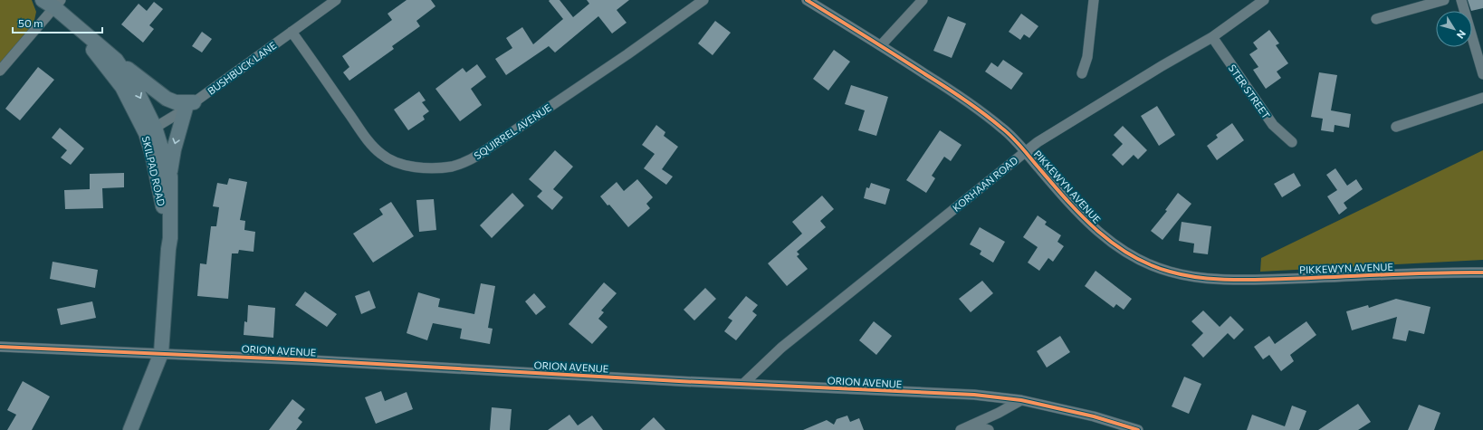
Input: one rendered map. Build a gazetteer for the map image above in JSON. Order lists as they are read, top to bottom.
{
  "streets": {
    "street": [
      "BUSHBUCK LANE",
      "STER STREET",
      "SQUIRREL AVENUE",
      "SKILPAD ROAD",
      "KORHAAN ROAD",
      "PIKKEWYN AVENUE",
      "ORION AVENUE"
    ]
  },
  "crossings": [
    ["BUSHBUCK LANE", "SQUIRREL AVENUE"],
    ["BUSHBUCK LANE", "SKILPAD ROAD"],
    ["STER STREET", "KORHAAN ROAD"],
    ["SKILPAD ROAD", "ORION AVENUE"],
    ["KORHAAN ROAD", "PIKKEWYN AVENUE"],
    ["KORHAAN ROAD", "ORION AVENUE"]
  ],
  "scale_bar": "50 m",
  "north": "bottom right"
}
